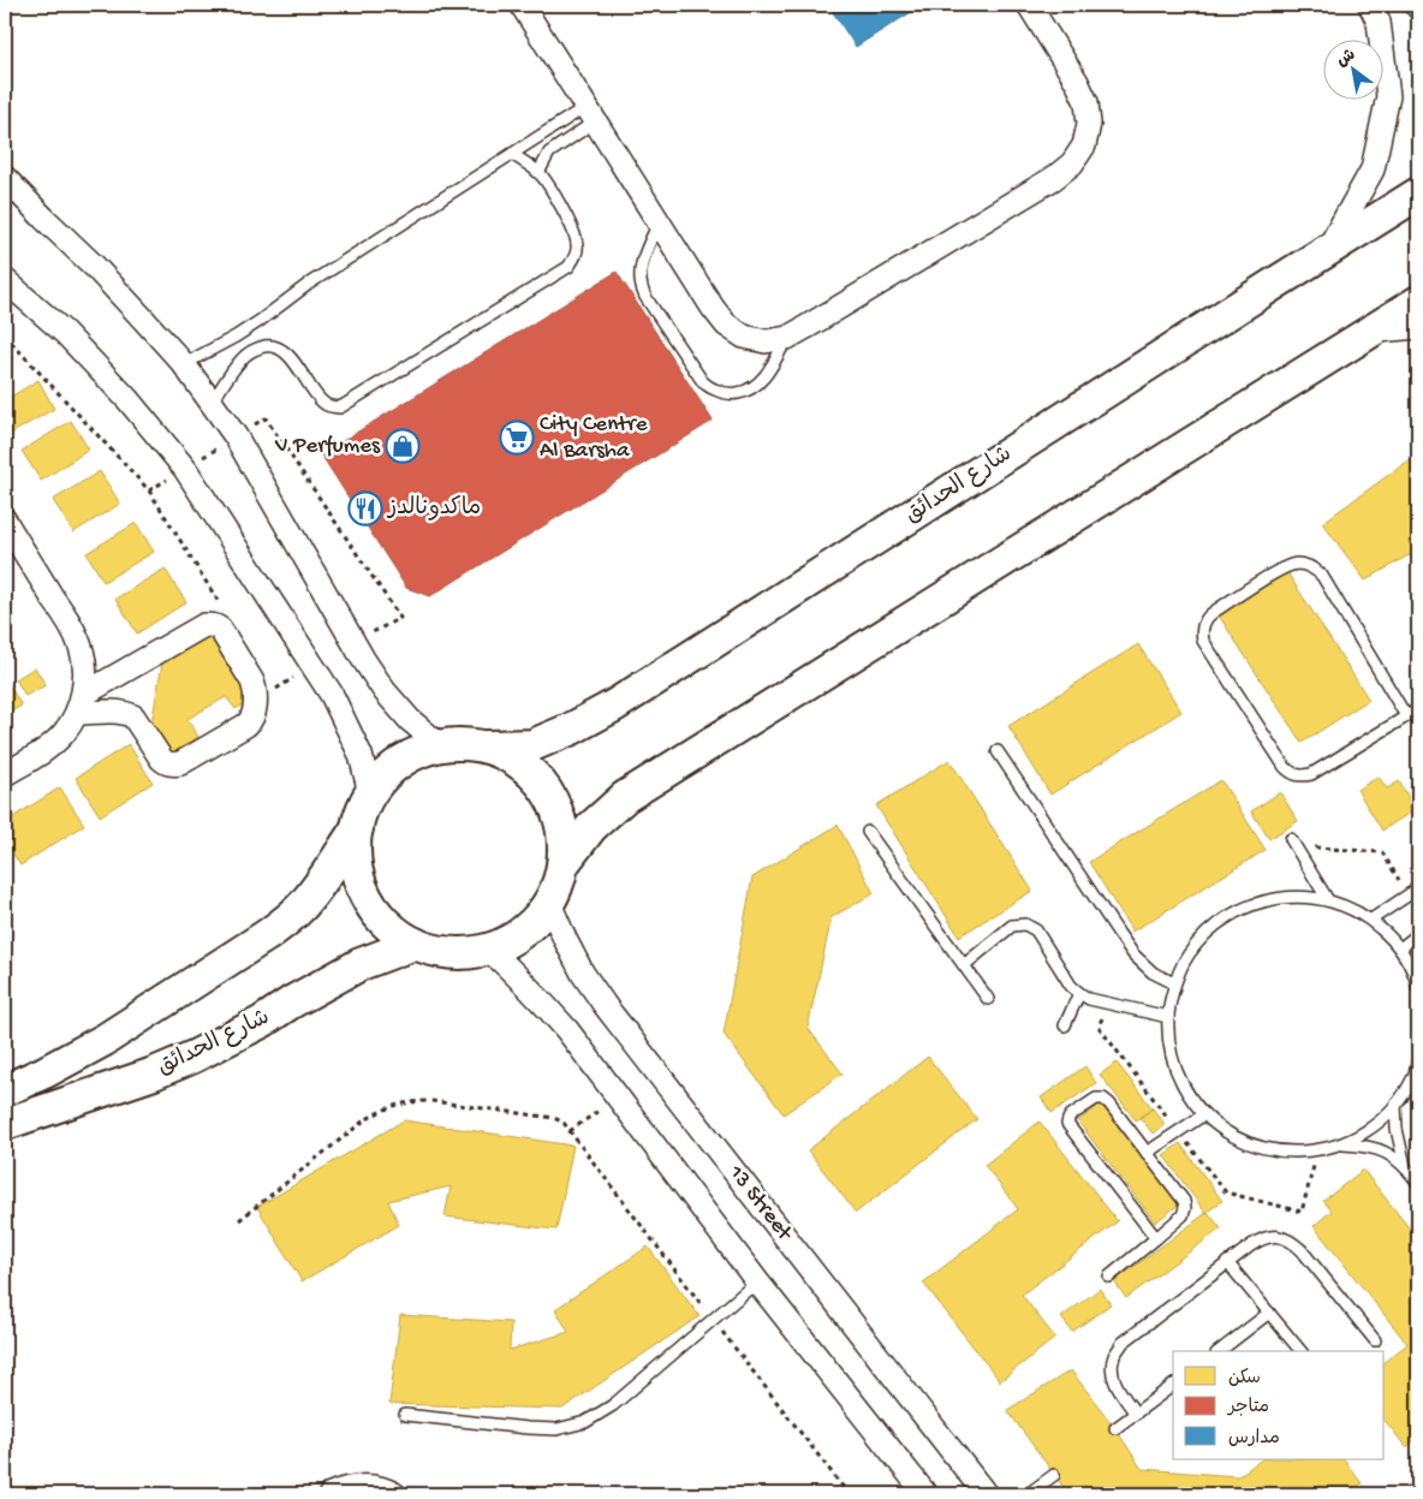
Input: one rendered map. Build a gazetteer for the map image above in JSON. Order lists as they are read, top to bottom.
{
  "streets": {
    "street": ["شارع الحدائق", "13 Street"]
  },
  "crossings": [
    ["شارع الحدائق", "13 Street"]
  ],
  "places": {
    "supermarket": ["City Centre Al Barsha"],
    "shop": ["V Perfumes"],
    "restaurant": ["ماكدونالدز"]
  },
  "legend": ["سكن", "متاجر", "مدارس"],
  "north": "top left"
}
